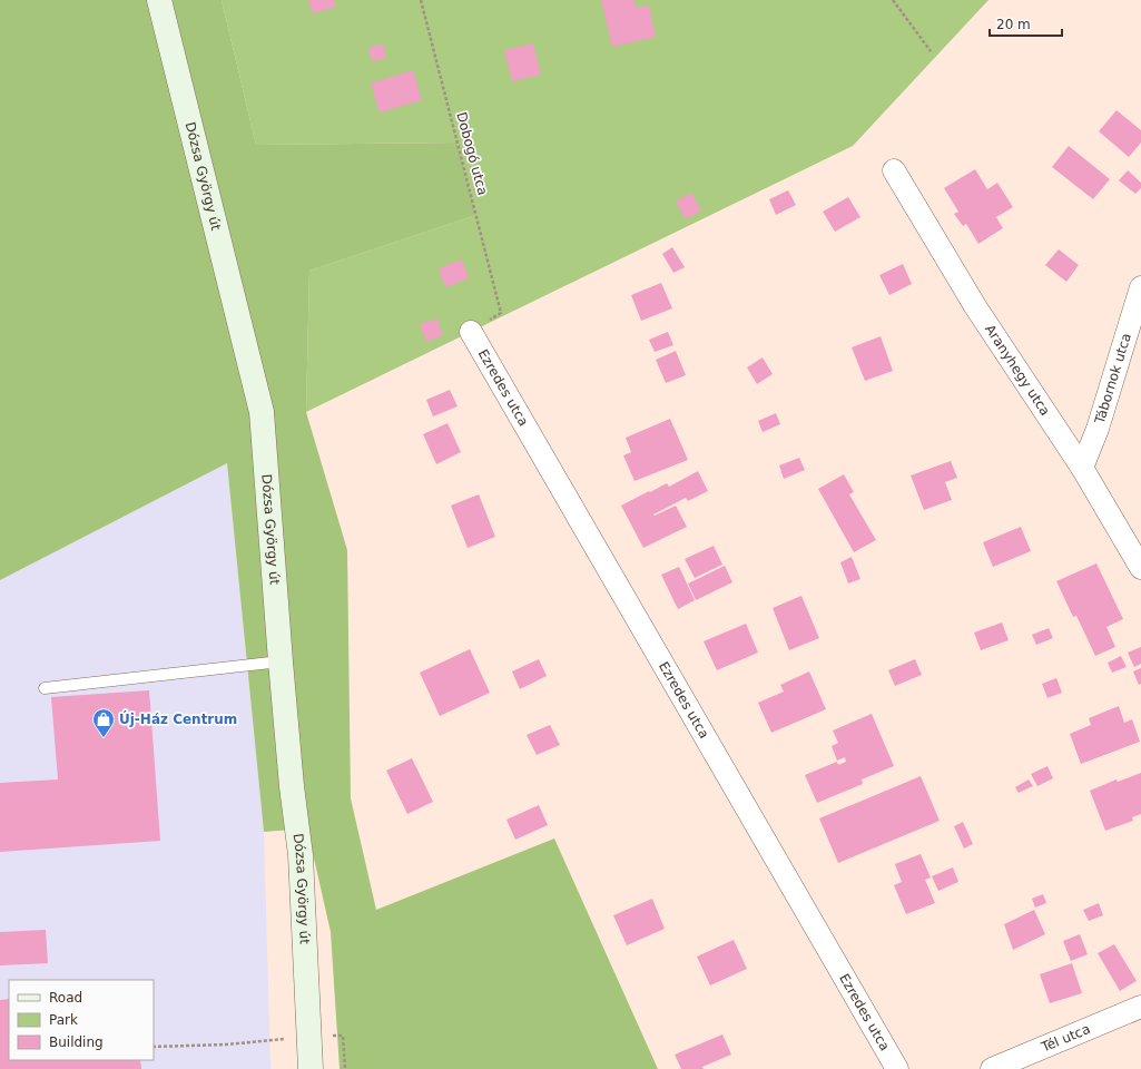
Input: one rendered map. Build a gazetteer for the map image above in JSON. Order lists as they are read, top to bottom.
{
  "streets": {
    "main road": ["Dózsa György út"],
    "street": [
      "Aranyhegy utca",
      "Tábornok utca",
      "Ezredes utca",
      "Tél utca"
    ],
    "path": ["Dobogó utca"]
  },
  "crossings": [
    ["Aranyhegy utca", "Tábornok utca"]
  ],
  "places": {
    "shop": ["Új-Ház Centrum"]
  },
  "legend": ["Road", "Park", "Building"],
  "scale_bar": "20 m"
}
